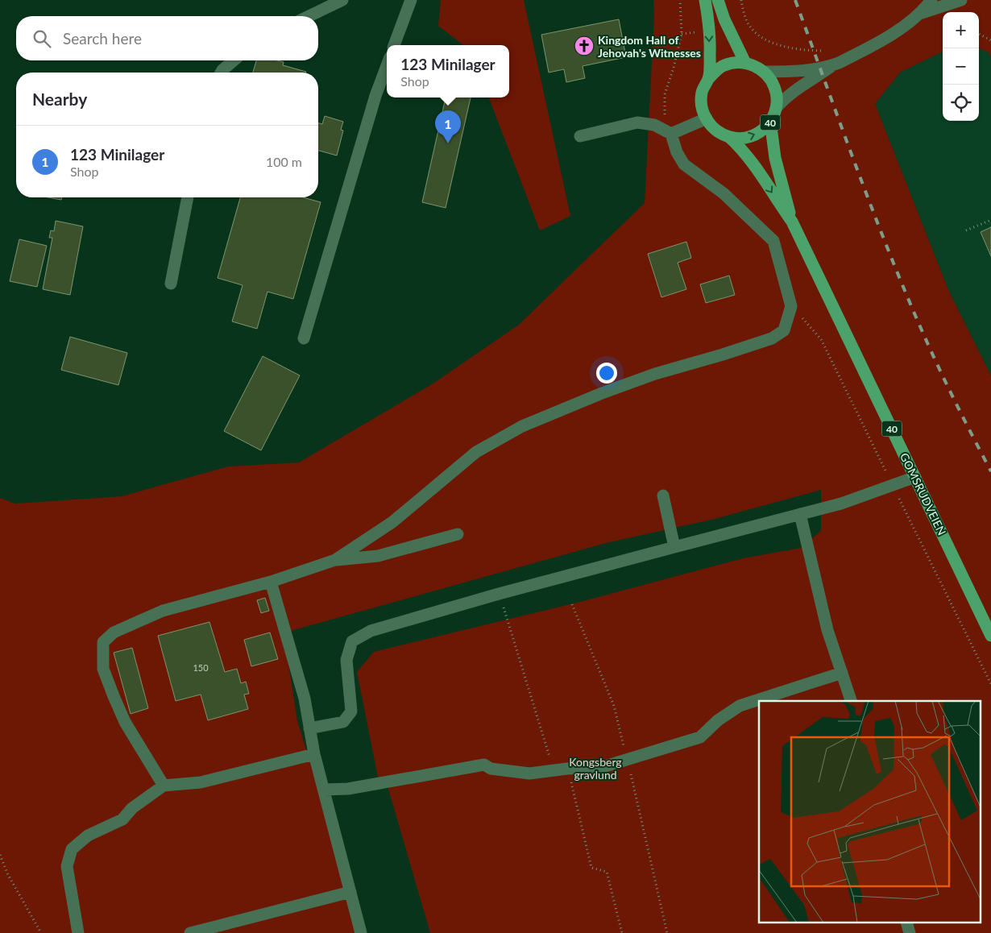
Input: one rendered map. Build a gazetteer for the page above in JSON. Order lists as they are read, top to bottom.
{
  "streets": {
    "main road": ["40", "GOMSRUDVEIEN"]
  },
  "crossings": [
    ["40", "GOMSRUDVEIEN"]
  ],
  "parks": ["Kongsberg gravlund"],
  "places": {
    "church": ["Kingdom Hall of Jehovah's Witnesses"]
  },
  "house_numbers": ["150"],
  "page": {
    "map_buttons": ["+", "−"],
    "search": "Search here",
    "popup": ["123 Minilager", "Shop"],
    "heading": "Nearby",
    "pins": "1",
    "list": [
      {
        "mark": "1",
        "name": "123 Minilager",
        "note": "Shop",
        "value": "100 m"
      }
    ]
  }
}
